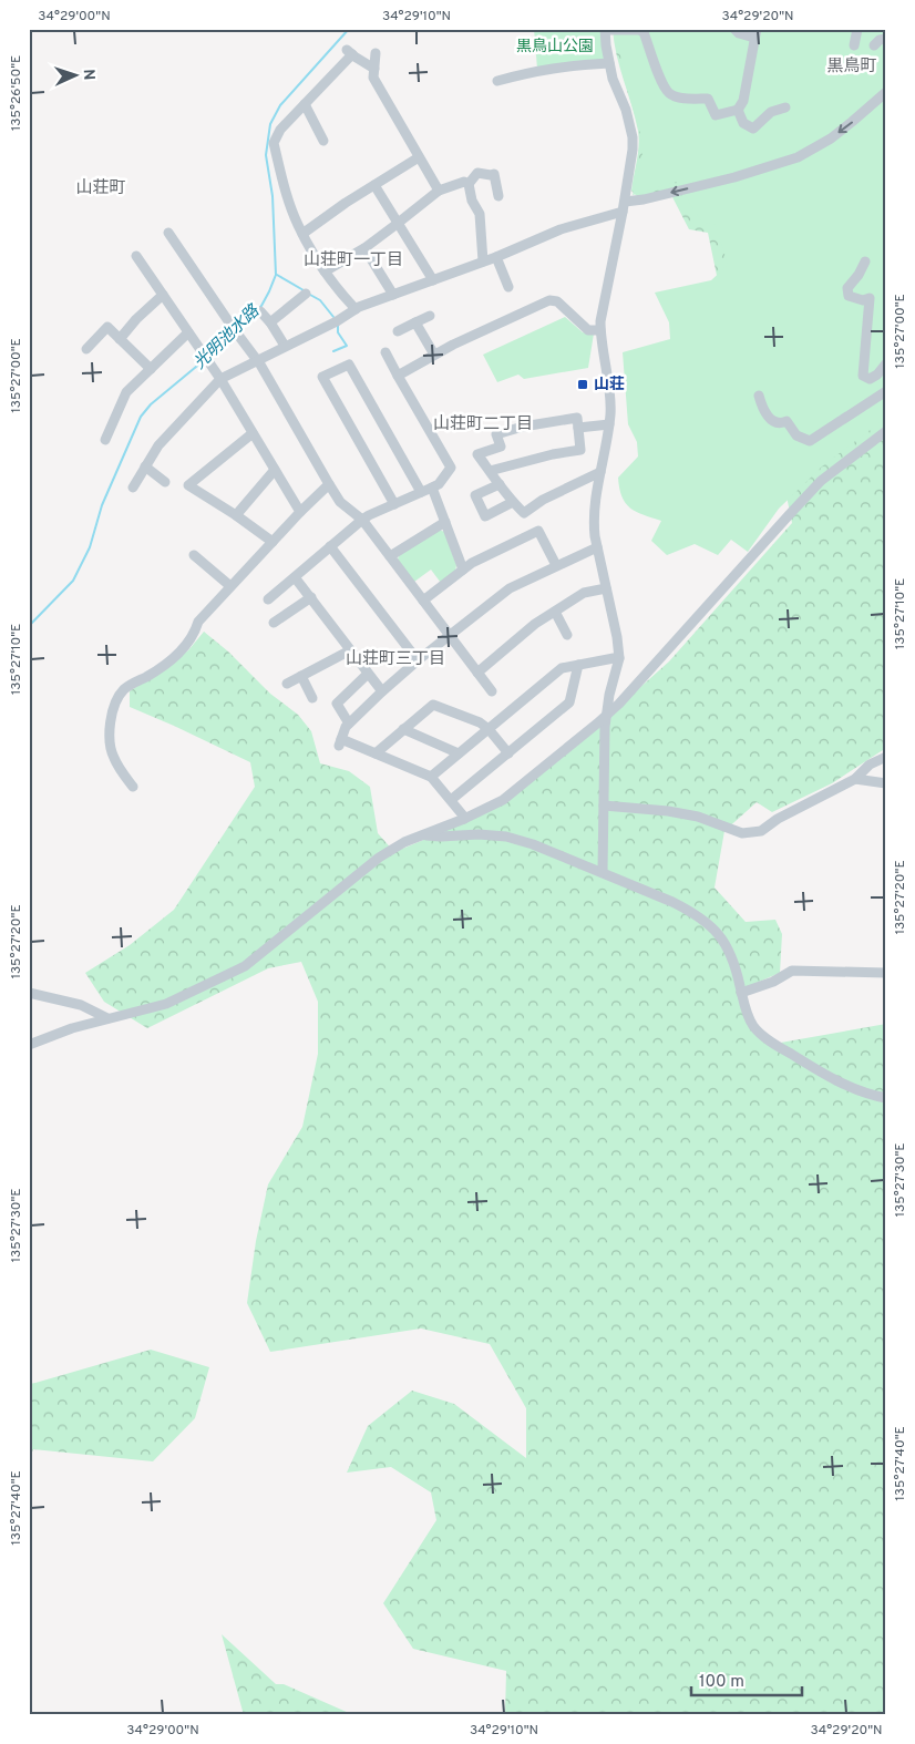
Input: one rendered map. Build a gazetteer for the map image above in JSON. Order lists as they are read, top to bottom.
{
  "districts": [
    "黒鳥町",
    "山荘町",
    "山荘町一丁目",
    "山荘町二丁目",
    "山荘町三丁目"
  ],
  "water": ["光明池水路"],
  "parks": ["黒鳥山公園"],
  "places": {
    "transit": ["山荘"]
  },
  "scale_bar": "100 m",
  "north": "right",
  "coordinates": [
    "34°29'00\"N",
    "34°29'10\"N",
    "34°29'20\"N",
    "135°26'50\"E",
    "135°27'00\"E",
    "135°27'10\"E",
    "135°27'20\"E",
    "135°27'30\"E",
    "135°27'40\"E"
  ]
}
